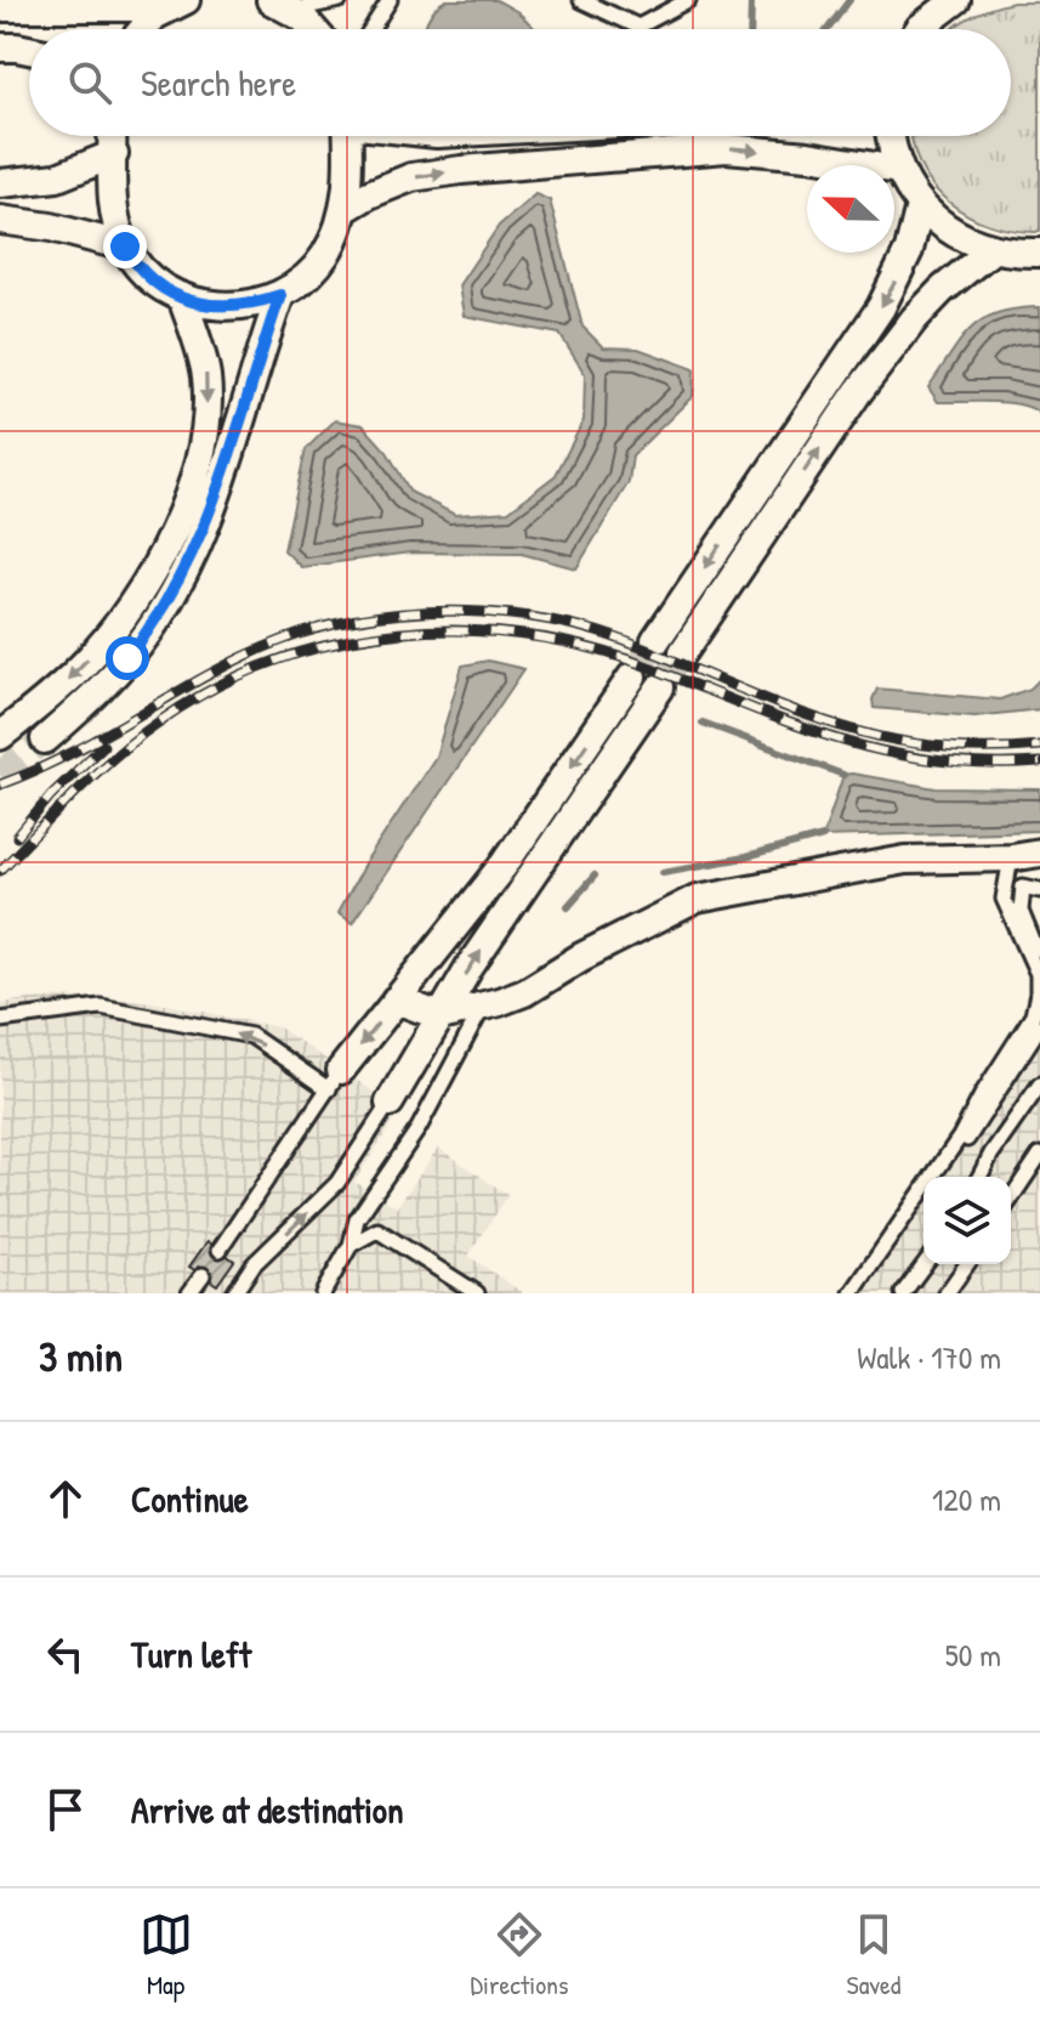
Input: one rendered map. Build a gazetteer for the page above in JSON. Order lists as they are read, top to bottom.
{
  "north": "left",
  "page": {
    "search": "Search here",
    "heading": ["3 min", "Walk · 170 m"],
    "list": [
      ["Continue", "120 m"],
      ["Turn left", "50 m"],
      "Arrive at destination"
    ],
    "nav": ["Map", "Directions", "Saved"]
  }
}
